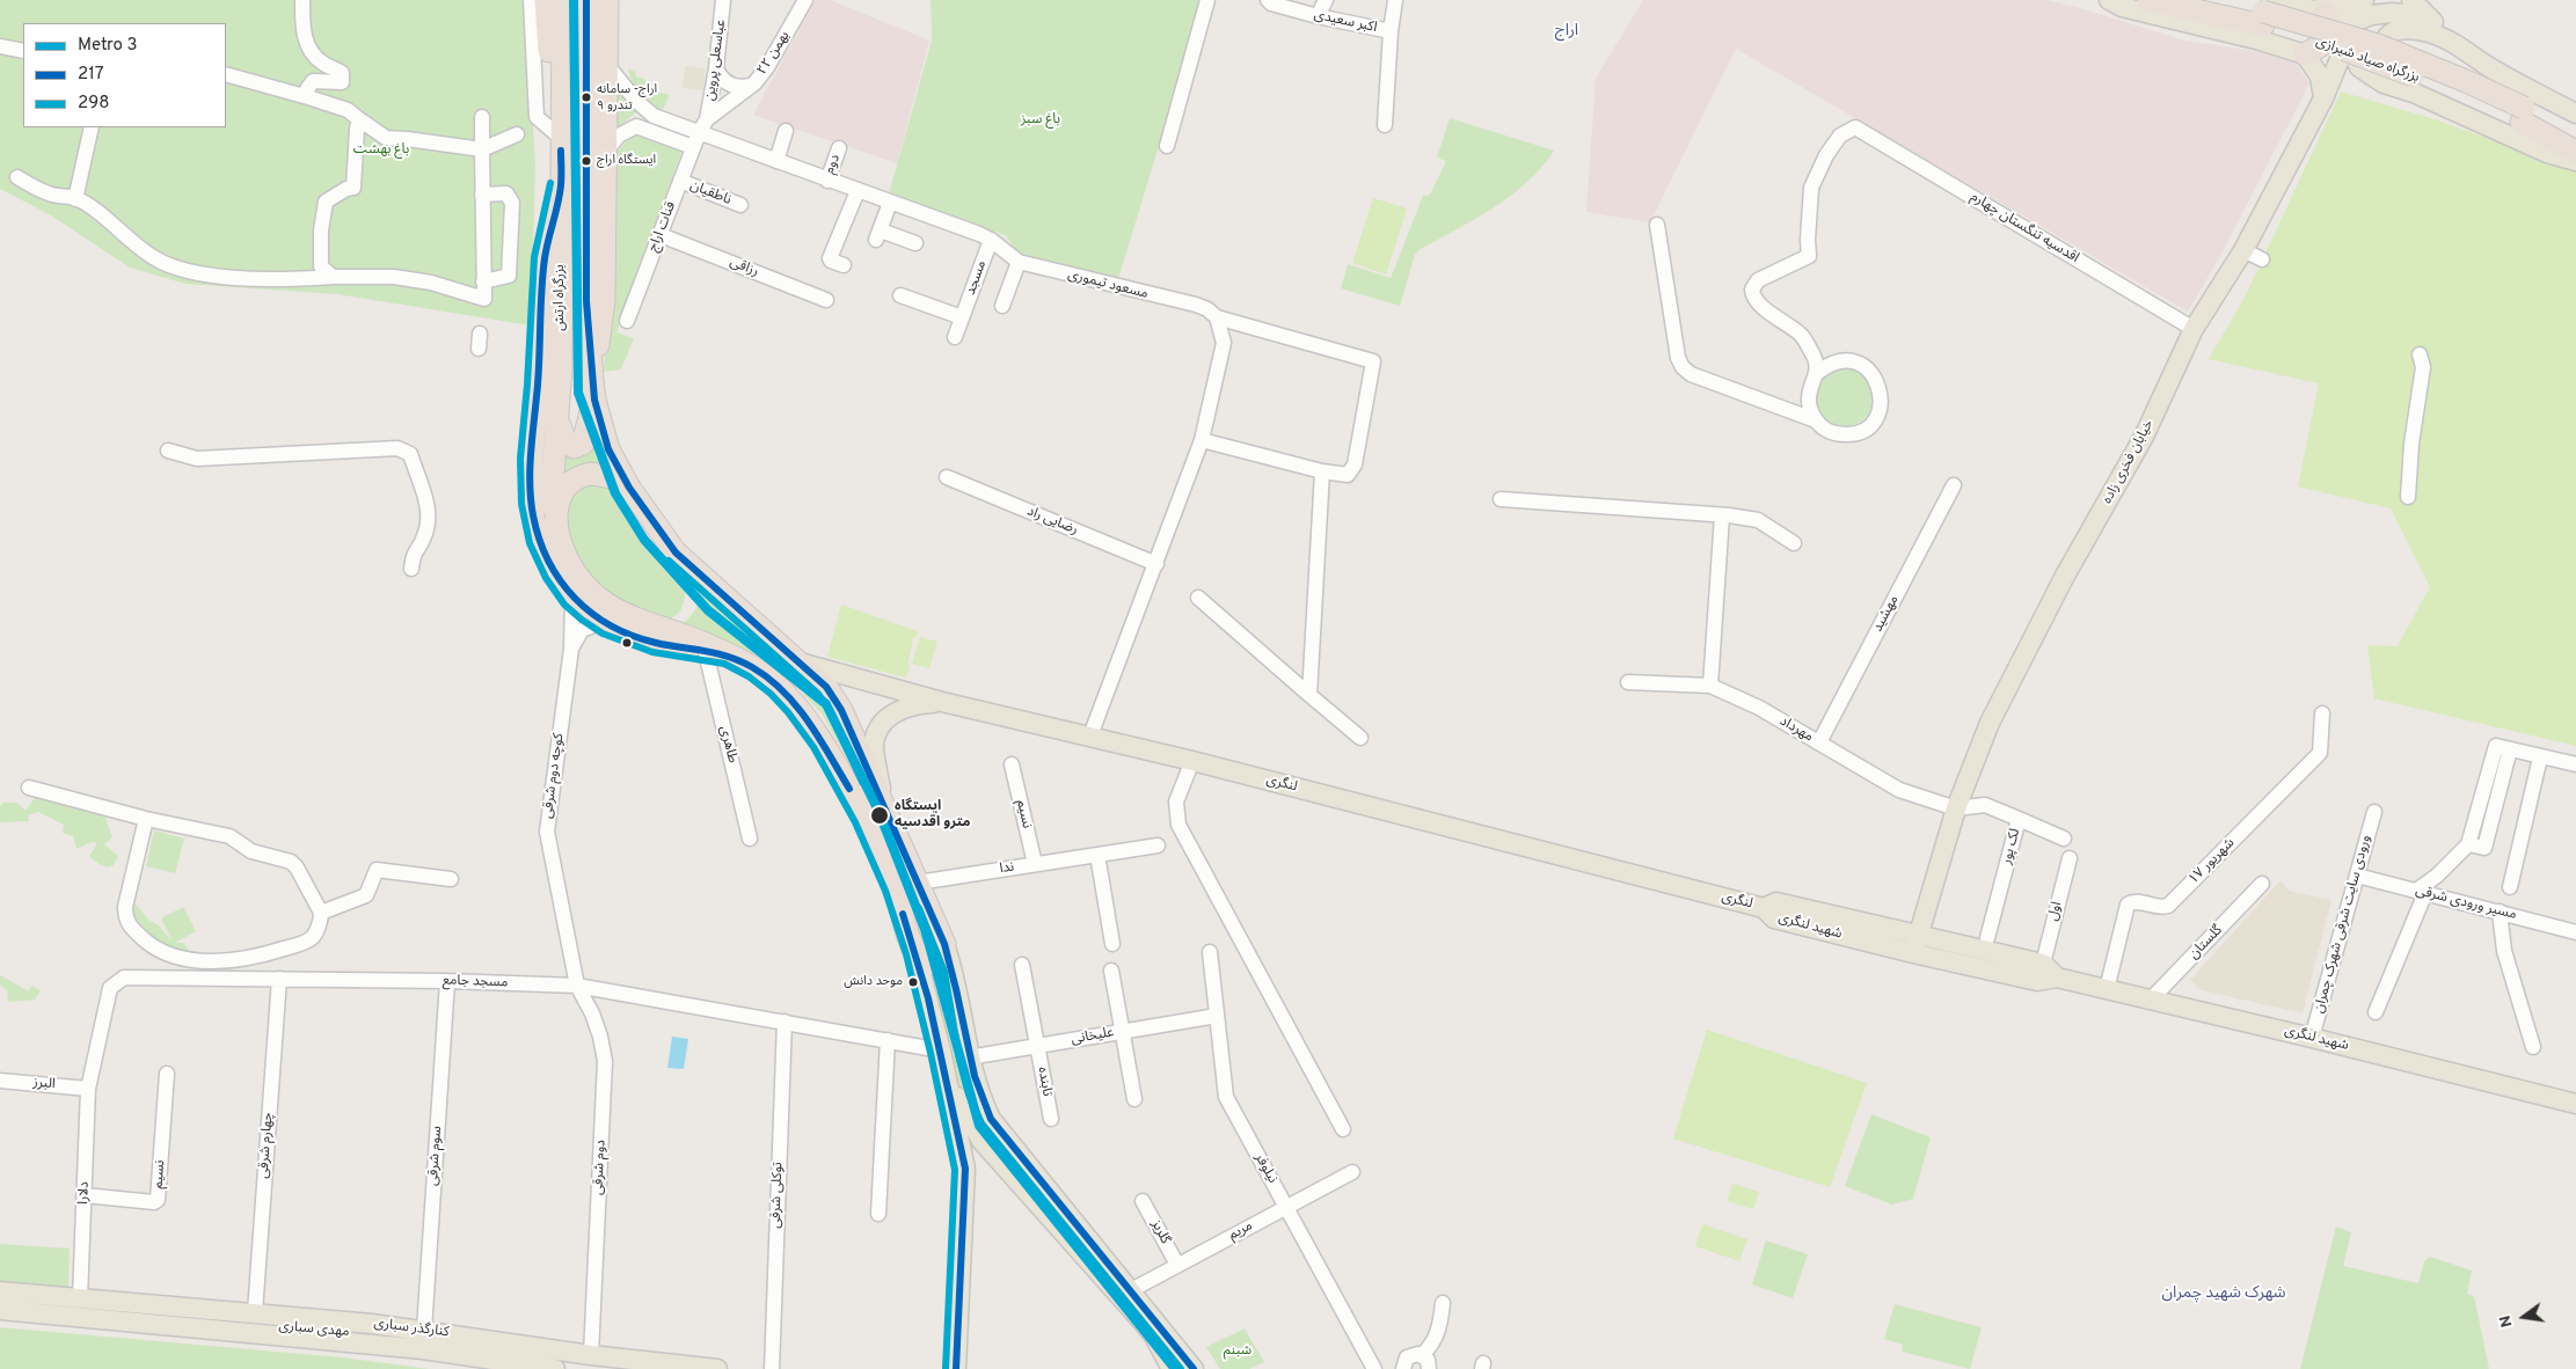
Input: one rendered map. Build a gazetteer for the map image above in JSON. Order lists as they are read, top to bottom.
{
  "streets": {
    "highway": ["بزرگراه صیاد شیرازی", "بزرگراه ارتش"],
    "main road": [
      "خیابان فخری زاده",
      "لنگری",
      "شهید لنگری",
      "کنارگذر سباری",
      "مهدی سباری"
    ],
    "street": [
      "اکبر سعیدی",
      "۲۲ بهمن",
      "عباسعلی پروین",
      "دوم",
      "ناطقیان",
      "قنات اراج",
      "اقدسیه تنگستان چهارم",
      "رزاقی",
      "مسجد",
      "مسعود تیموری",
      "رضایی راد",
      "مهشید",
      "مهرداد",
      "طاهری",
      "کوچه دوم شرقی",
      "نسیم",
      "لک پور",
      "۱۷ شهریور",
      "ندا",
      "مسیر ورودی شرقی",
      "اول",
      "ورودی سایت شرقی شهرک چمران",
      "گلستان",
      "مسجد جامع",
      "علیخانی",
      "تابنده",
      "البرز",
      "چهارم شرقی",
      "سوم شرقی",
      "دوم شرقی",
      "نیلوفر",
      "دلارا",
      "توکلی شرقی",
      "مریم",
      "گلریز"
    ]
  },
  "crossings": [
    ["۲۲ بهمن", "عباسعلی پروین"],
    ["۲۲ بهمن", "قنات اراج"],
    ["عباسعلی پروین", "قنات اراج"],
    ["دوم", "مسعود تیموری"],
    ["ناطقیان", "قنات اراج"],
    ["قنات اراج", "رزاقی"],
    ["قنات اراج", "مسعود تیموری"],
    ["اقدسیه تنگستان چهارم", "خیابان فخری زاده"],
    ["مسجد", "مسعود تیموری"],
    ["بزرگراه ارتش", "لنگری"],
    ["خیابان فخری زاده", "مهرداد"],
    ["خیابان فخری زاده", "لک پور"],
    ["خیابان فخری زاده", "شهید لنگری"],
    ["مهشید", "مهرداد"],
    ["مهرداد", "لک پور"],
    ["کوچه دوم شرقی", "مسجد جامع"],
    ["کوچه دوم شرقی", "دوم شرقی"],
    ["لنگری", "شهید لنگری"],
    ["نسیم", "ندا"],
    ["نسیم", "دلارا"],
    ["۱۷ شهریور", "شهید لنگری"],
    ["مسیر ورودی شرقی", "ورودی سایت شرقی شهرک چمران"],
    ["اول", "شهید لنگری"],
    ["ورودی سایت شرقی شهرک چمران", "شهید لنگری"],
    ["شهید لنگری", "گلستان"],
    ["مسجد جامع", "البرز"],
    ["مسجد جامع", "چهارم شرقی"],
    ["مسجد جامع", "سوم شرقی"],
    ["مسجد جامع", "دوم شرقی"],
    ["مسجد جامع", "دلارا"],
    ["مسجد جامع", "توکلی شرقی"],
    ["علیخانی", "تابنده"],
    ["علیخانی", "نیلوفر"],
    ["البرز", "دلارا"],
    ["چهارم شرقی", "کنارگذر سباری"],
    ["سوم شرقی", "کنارگذر سباری"],
    ["دوم شرقی", "کنارگذر سباری"],
    ["نیلوفر", "مریم"],
    ["دلارا", "کنارگذر سباری"],
    ["مریم", "گلریز"]
  ],
  "districts": ["اراج", "شهرک شهید چمران"],
  "parks": ["باغ سبز", "باغ بهشت", "شبنم"],
  "places": [
    "اراج- سامانه ۹ تندرو",
    "ایستگاه اراج",
    "ایستگاه مترو اقدسیه",
    "موحد دانش"
  ],
  "lines": ["metro line 3", "transit line 217", "transit line 298"],
  "legend": ["Metro 3", "217", "298"],
  "north": "left"
}
